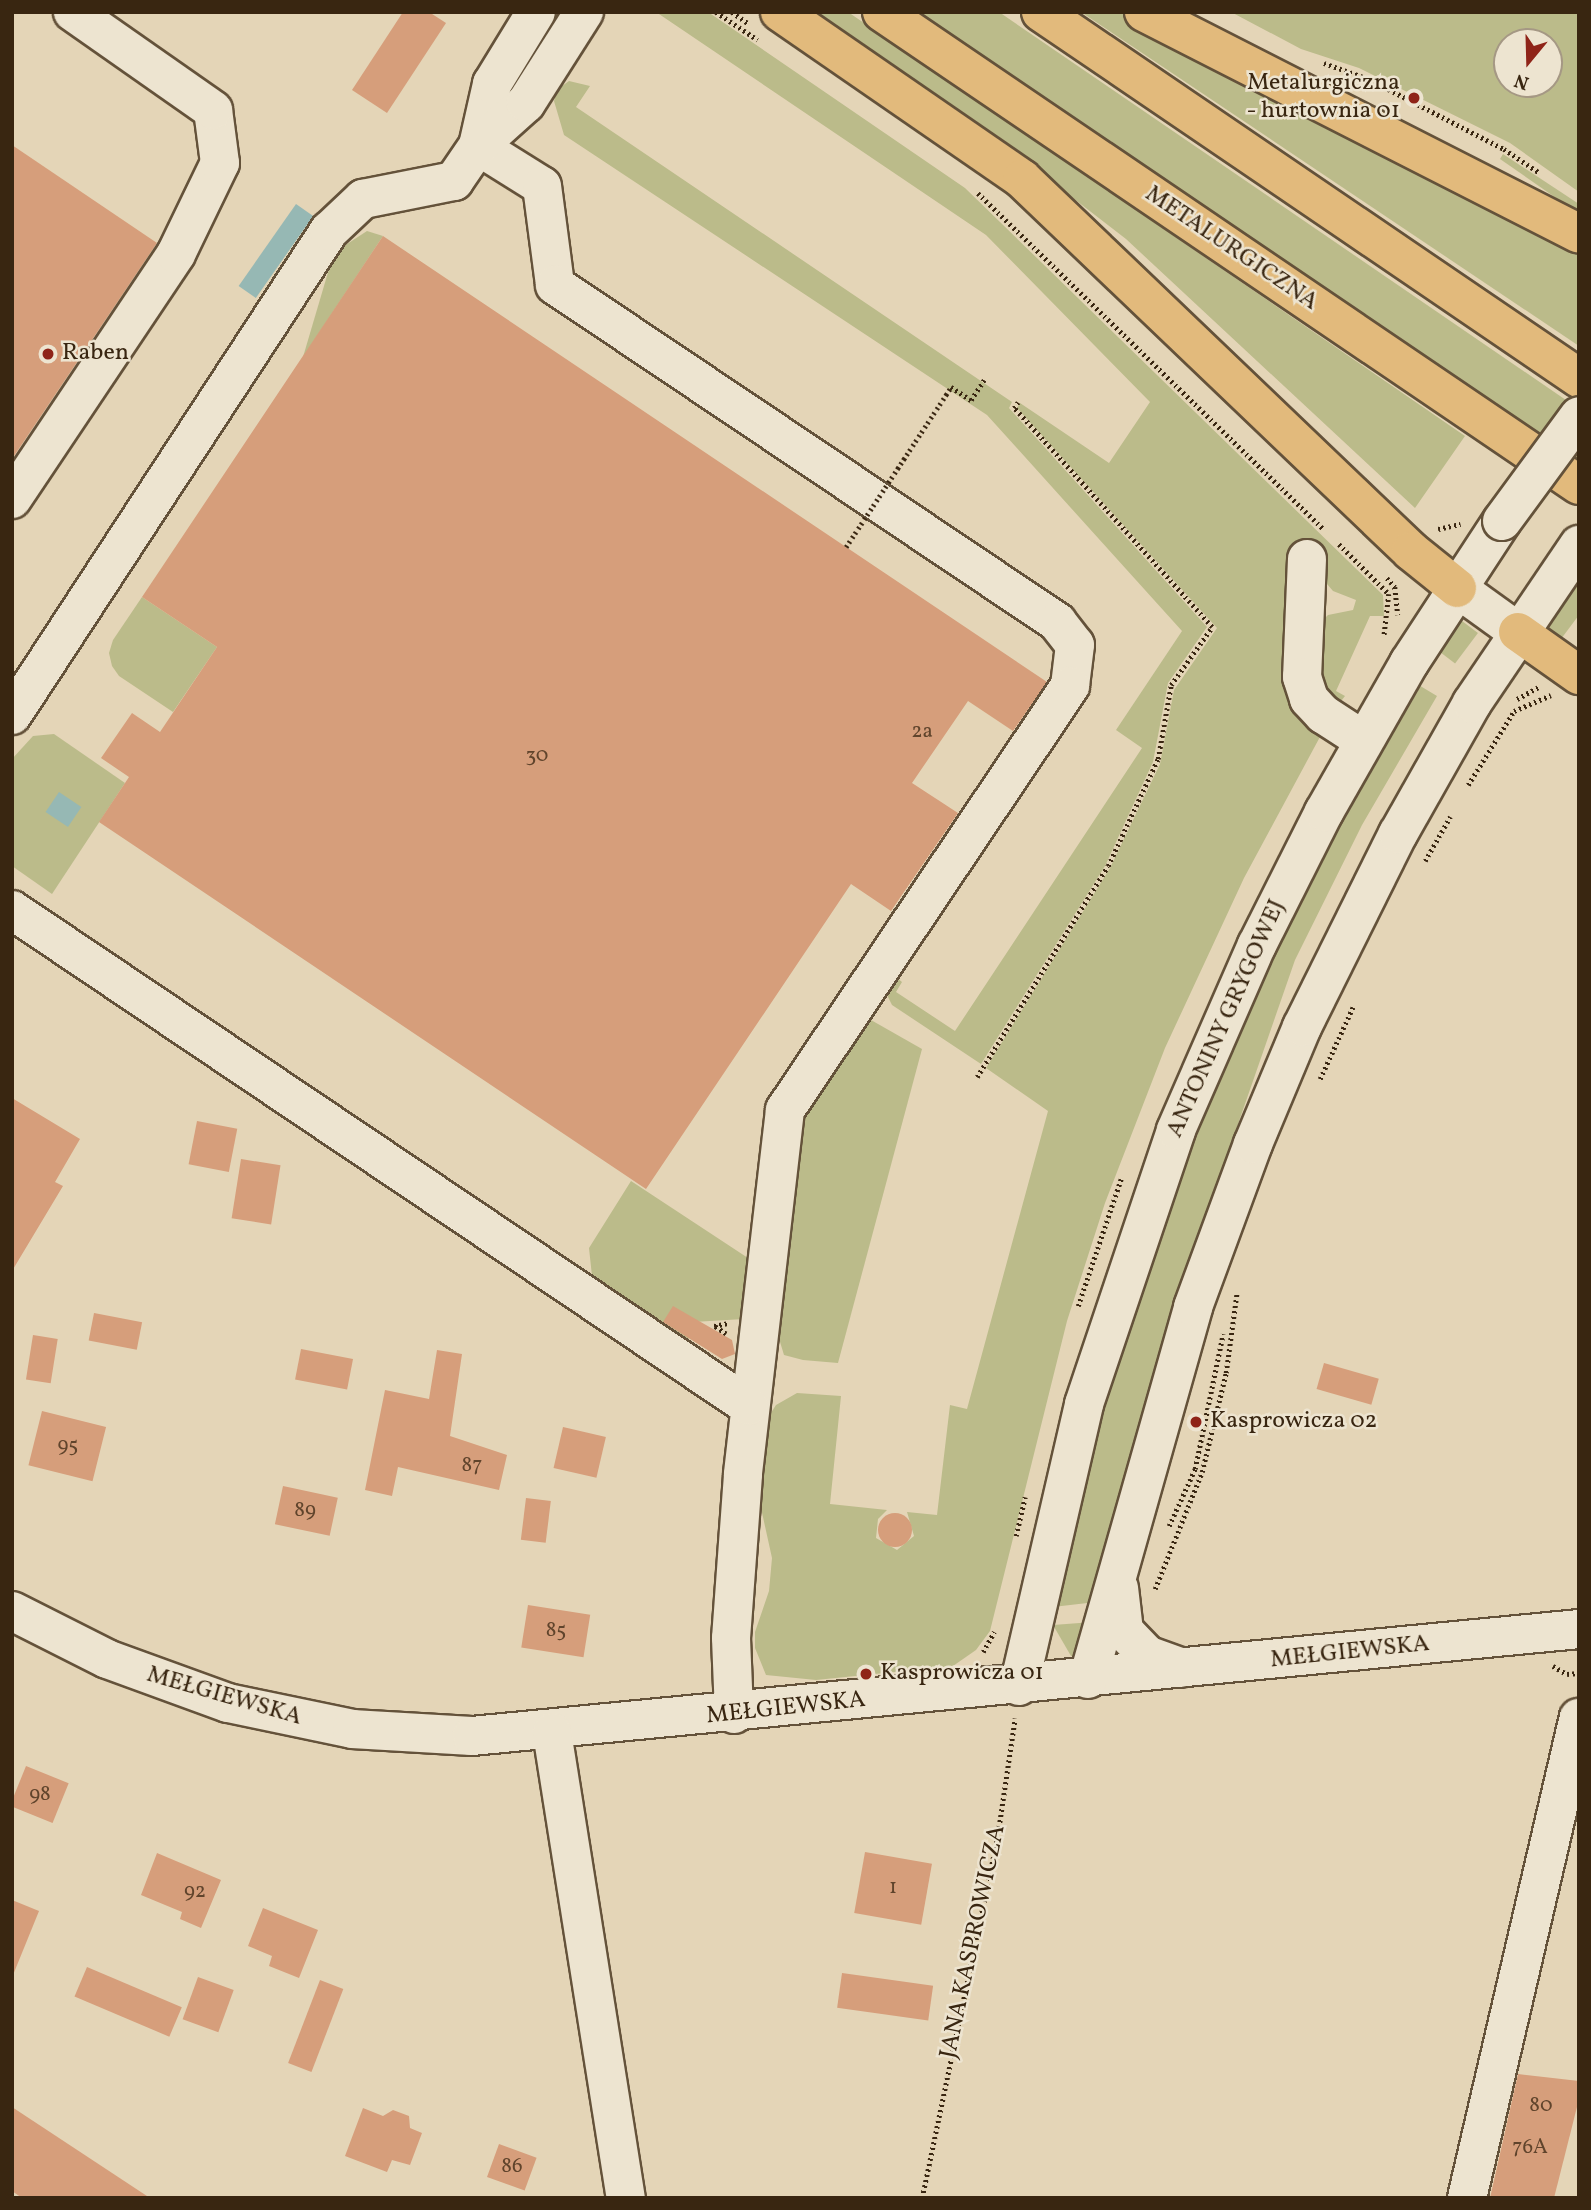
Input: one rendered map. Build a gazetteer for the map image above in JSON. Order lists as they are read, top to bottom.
{
  "streets": {
    "main road": ["METALURGICZNA"],
    "street": ["ANTONINY GRYGOWEJ", "MEŁGIEWSKA"],
    "path": ["JANA KASPROWICZA"]
  },
  "crossings": [
    ["ANTONINY GRYGOWEJ", "MEŁGIEWSKA"],
    ["ANTONINY GRYGOWEJ", "JANA KASPROWICZA"],
    ["MEŁGIEWSKA", "JANA KASPROWICZA"]
  ],
  "places": [
    "Metalurgiczna - hurtownia 01",
    "Raben",
    "Kasprowicza 02",
    "Kasprowicza 01"
  ],
  "house_numbers": [
    "2a",
    "30",
    "95",
    "87",
    "89",
    "85",
    "98",
    "1",
    "92",
    "80",
    "76A",
    "86"
  ],
  "north": "bottom"
}
